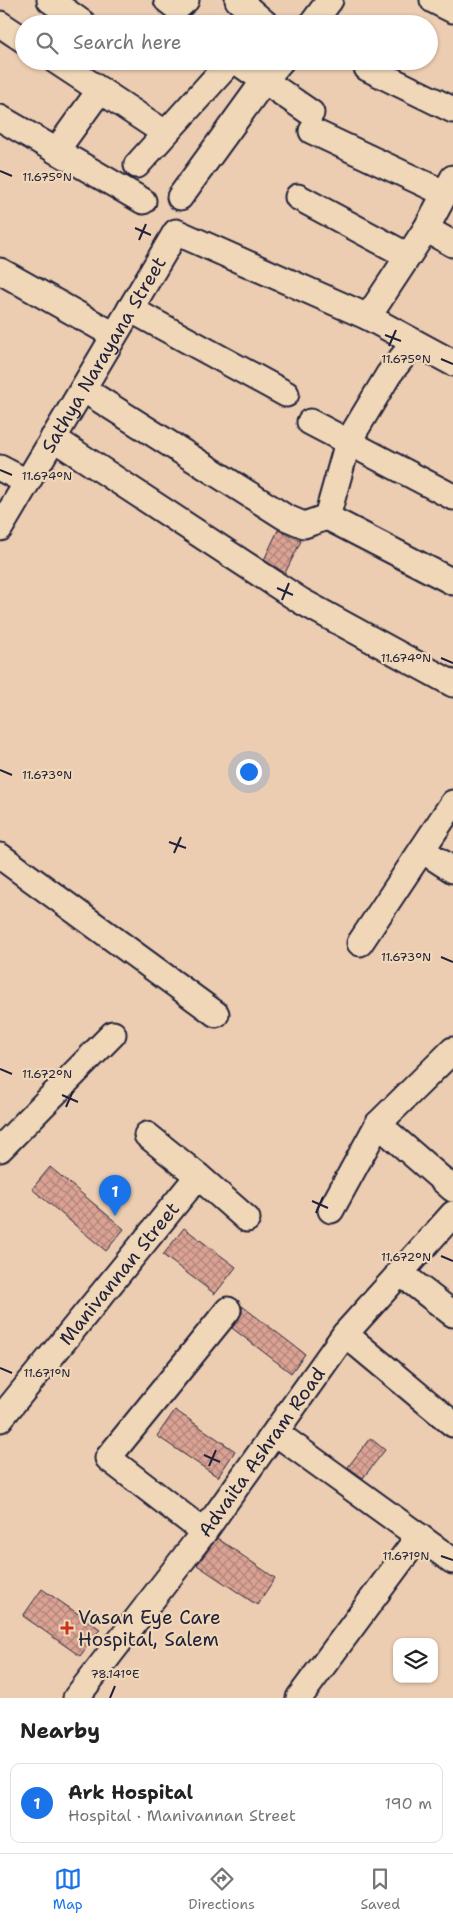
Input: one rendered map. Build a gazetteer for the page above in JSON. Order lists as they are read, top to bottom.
{
  "streets": {
    "street": ["Sathya Narayana Street", "Manivannan Street", "Advaita Ashram Road"]
  },
  "places": {
    "health": ["Vasan Eye Care Hospital, Salem"]
  },
  "page": {
    "search": "Search here",
    "pins": "1",
    "heading": "Nearby",
    "list": [
      {
        "mark": "1",
        "name": "Ark Hospital",
        "note": "Hospital · Manivannan Street",
        "value": "190 m"
      }
    ],
    "nav": ["Map", "Directions", "Saved"]
  },
  "coordinates": [
    "11.675°N",
    "11.674°N",
    "11.673°N",
    "11.672°N",
    "11.671°N",
    "78.141°E"
  ]
}
